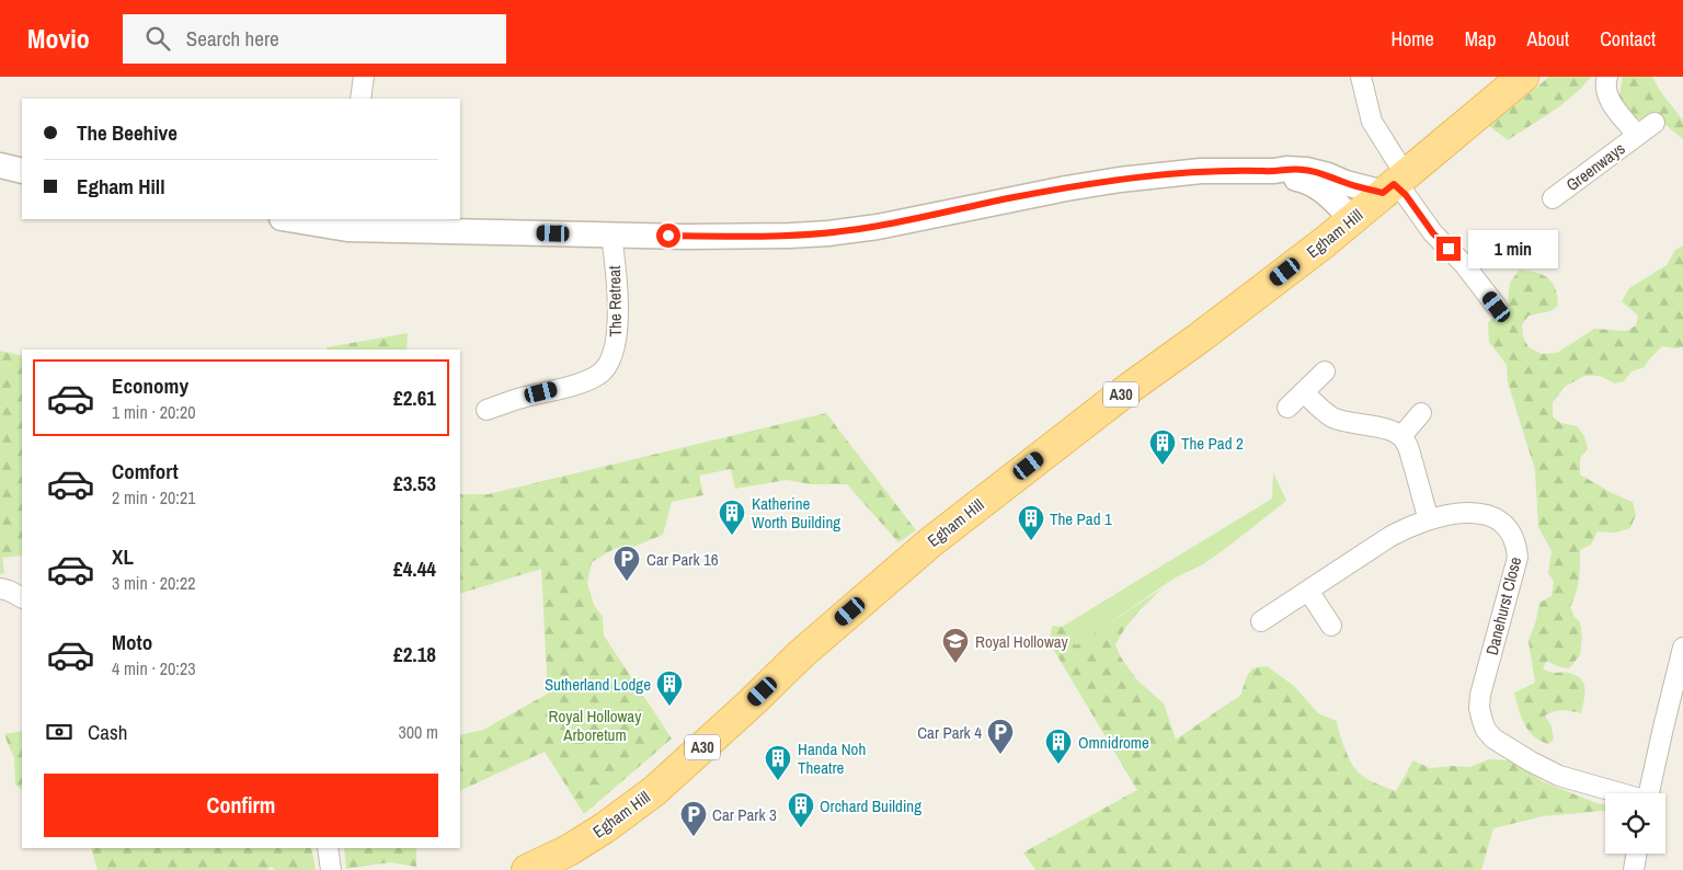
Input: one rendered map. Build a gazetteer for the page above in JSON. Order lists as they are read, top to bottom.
{
  "streets": {
    "main road": ["Egham Hill", "A30"],
    "street": ["Greenways", "The Retreat", "Danehurst Close"]
  },
  "parks": ["Royal Holloway Arboretum"],
  "places": {
    "building": [
      "The Pad 2",
      "Katherine Worth Building",
      "The Pad 1",
      "Sutherland Lodge",
      "Omnidrome",
      "Handa Noh Theatre",
      "Orchard Building"
    ],
    "parking": ["Car Park 16", "Car Park 4", "Car Park 3"],
    "school or university": ["Royal Holloway"]
  },
  "page": {
    "header": "Movio",
    "search": "Search here",
    "nav": [
      "Home",
      "Map",
      "About",
      "Contact"
    ],
    "banner": ["The Beehive", "Egham Hill"],
    "bubble": "1 min",
    "list": [
      {
        "name": "Economy",
        "note": "1 min · 20:20",
        "value": "£2.61"
      },
      {
        "name": "Comfort",
        "note": "2 min · 20:21",
        "value": "£3.53"
      },
      {
        "name": "XL",
        "note": "3 min · 20:22",
        "value": "£4.44"
      },
      {
        "name": "Moto",
        "note": "4 min · 20:23",
        "value": "£2.18"
      }
    ],
    "pay": ["Cash", "300 m"],
    "buttons": "Confirm"
  }
}
